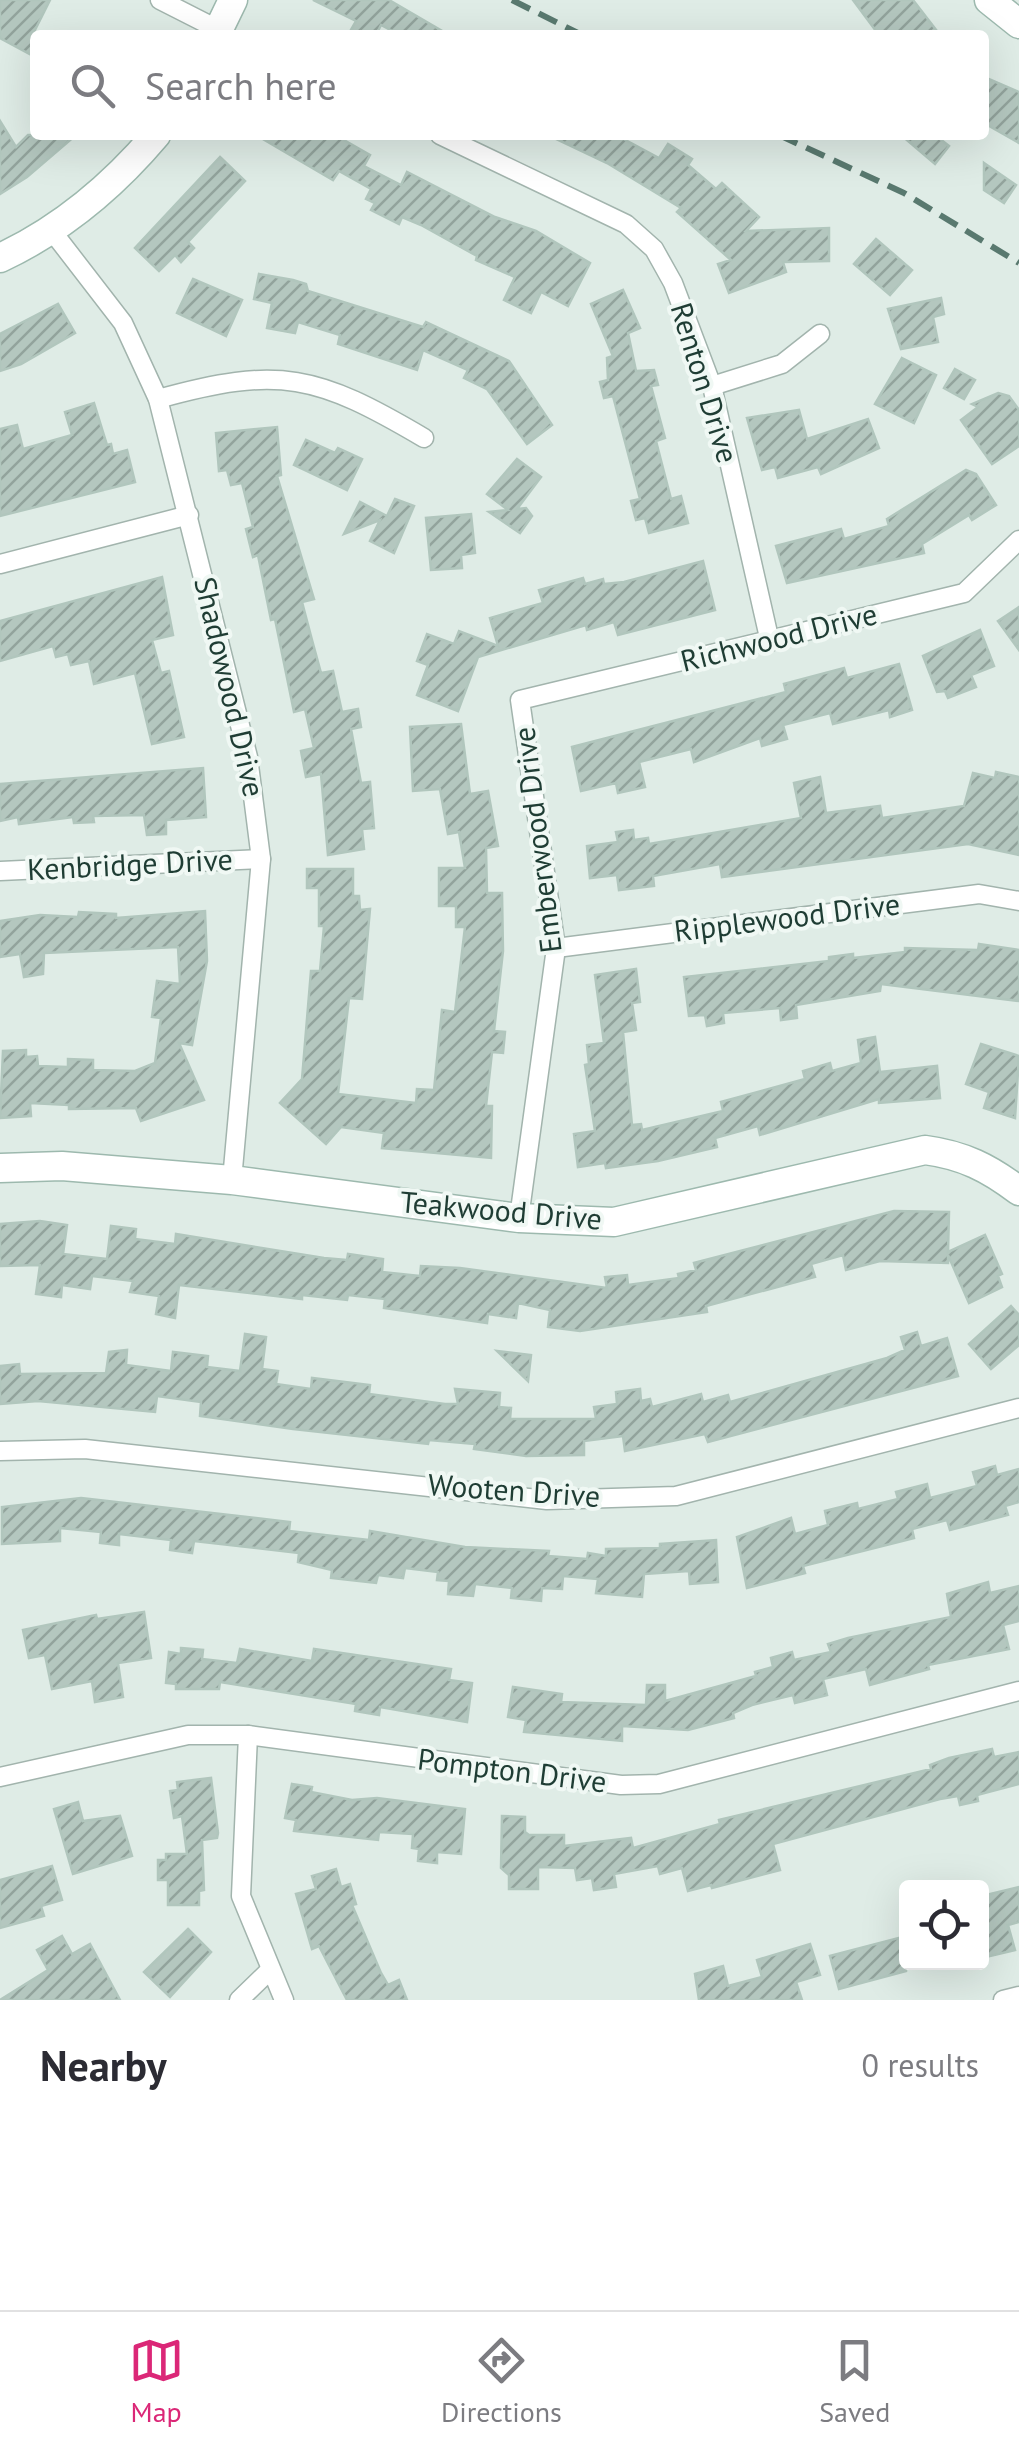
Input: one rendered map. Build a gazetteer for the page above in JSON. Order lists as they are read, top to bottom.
{
  "streets": {
    "street": [
      "Renton Drive",
      "Richwood Drive",
      "Shadowood Drive",
      "Emberwood Drive",
      "Kenbridge Drive",
      "Ripplewood Drive",
      "Teakwood Drive",
      "Wooten Drive",
      "Pompton Drive"
    ]
  },
  "crossings": [
    ["Renton Drive", "Richwood Drive"],
    ["Richwood Drive", "Emberwood Drive"],
    ["Shadowood Drive", "Kenbridge Drive"],
    ["Shadowood Drive", "Teakwood Drive"],
    ["Emberwood Drive", "Ripplewood Drive"],
    ["Emberwood Drive", "Teakwood Drive"]
  ],
  "page": {
    "search": "Search here",
    "heading": ["Nearby", "0 results"],
    "nav": ["Map", "Directions", "Saved"]
  }
}
